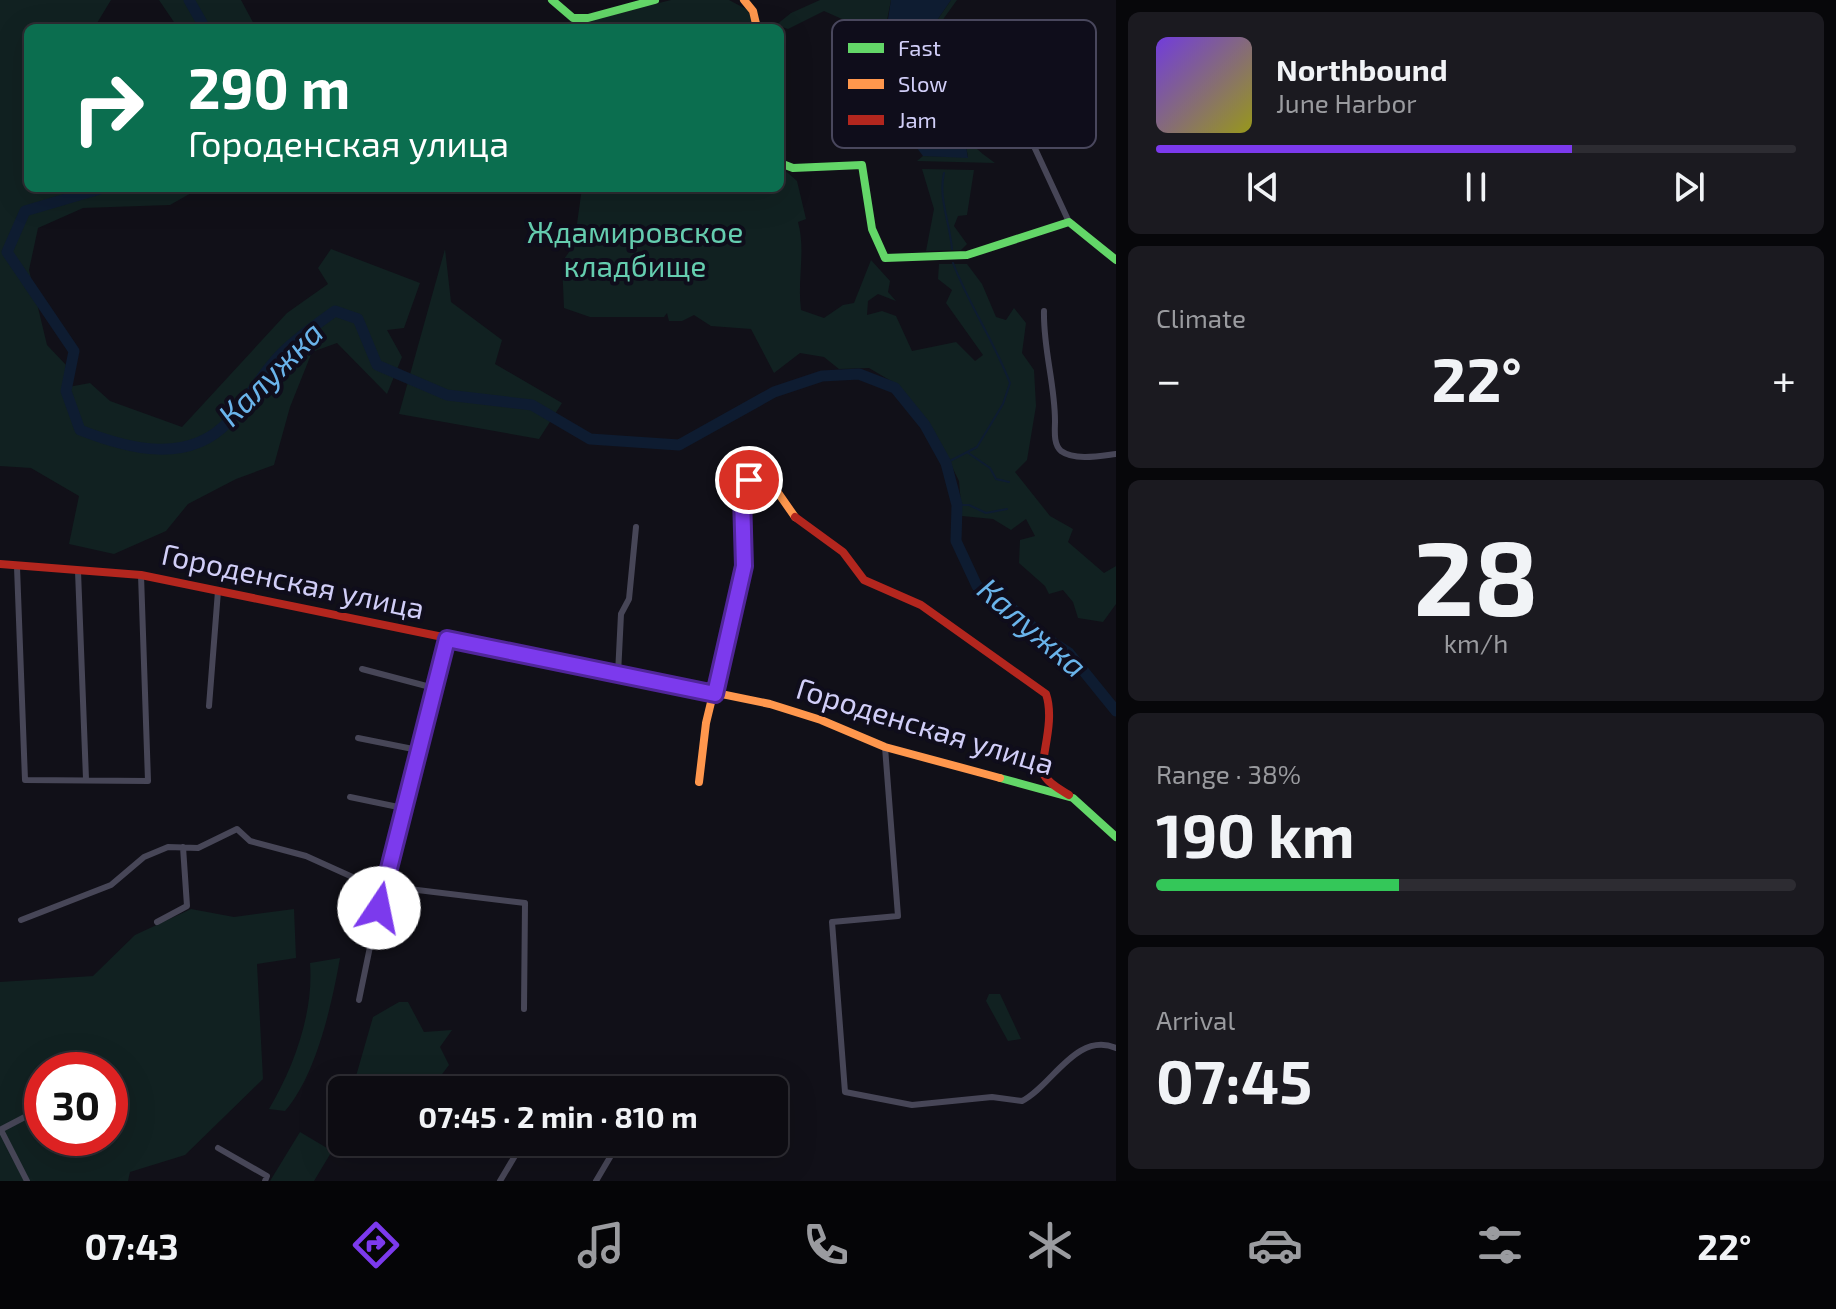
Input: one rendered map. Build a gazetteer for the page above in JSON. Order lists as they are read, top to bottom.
{
  "streets": {
    "street": ["Городенская улица"]
  },
  "water": ["Калужка"],
  "parks": ["Ждамировское кладбище"],
  "legend": ["Fast", "Slow", "Jam"],
  "page": {
    "turn": ["290 m", "Городенская улица"],
    "song": ["Northbound", "June Harbor"],
    "tile": [
      "Climate",
      ["28", "km/h"],
      ["Range · 38%", "190 km"],
      ["Arrival", "07:45"]
    ],
    "heat": ["−", "22°", "+"],
    "limit": "30",
    "trip": "07:45 · 2 min · 810 m",
    "tabs": ["07:43", "22°"]
  }
}
